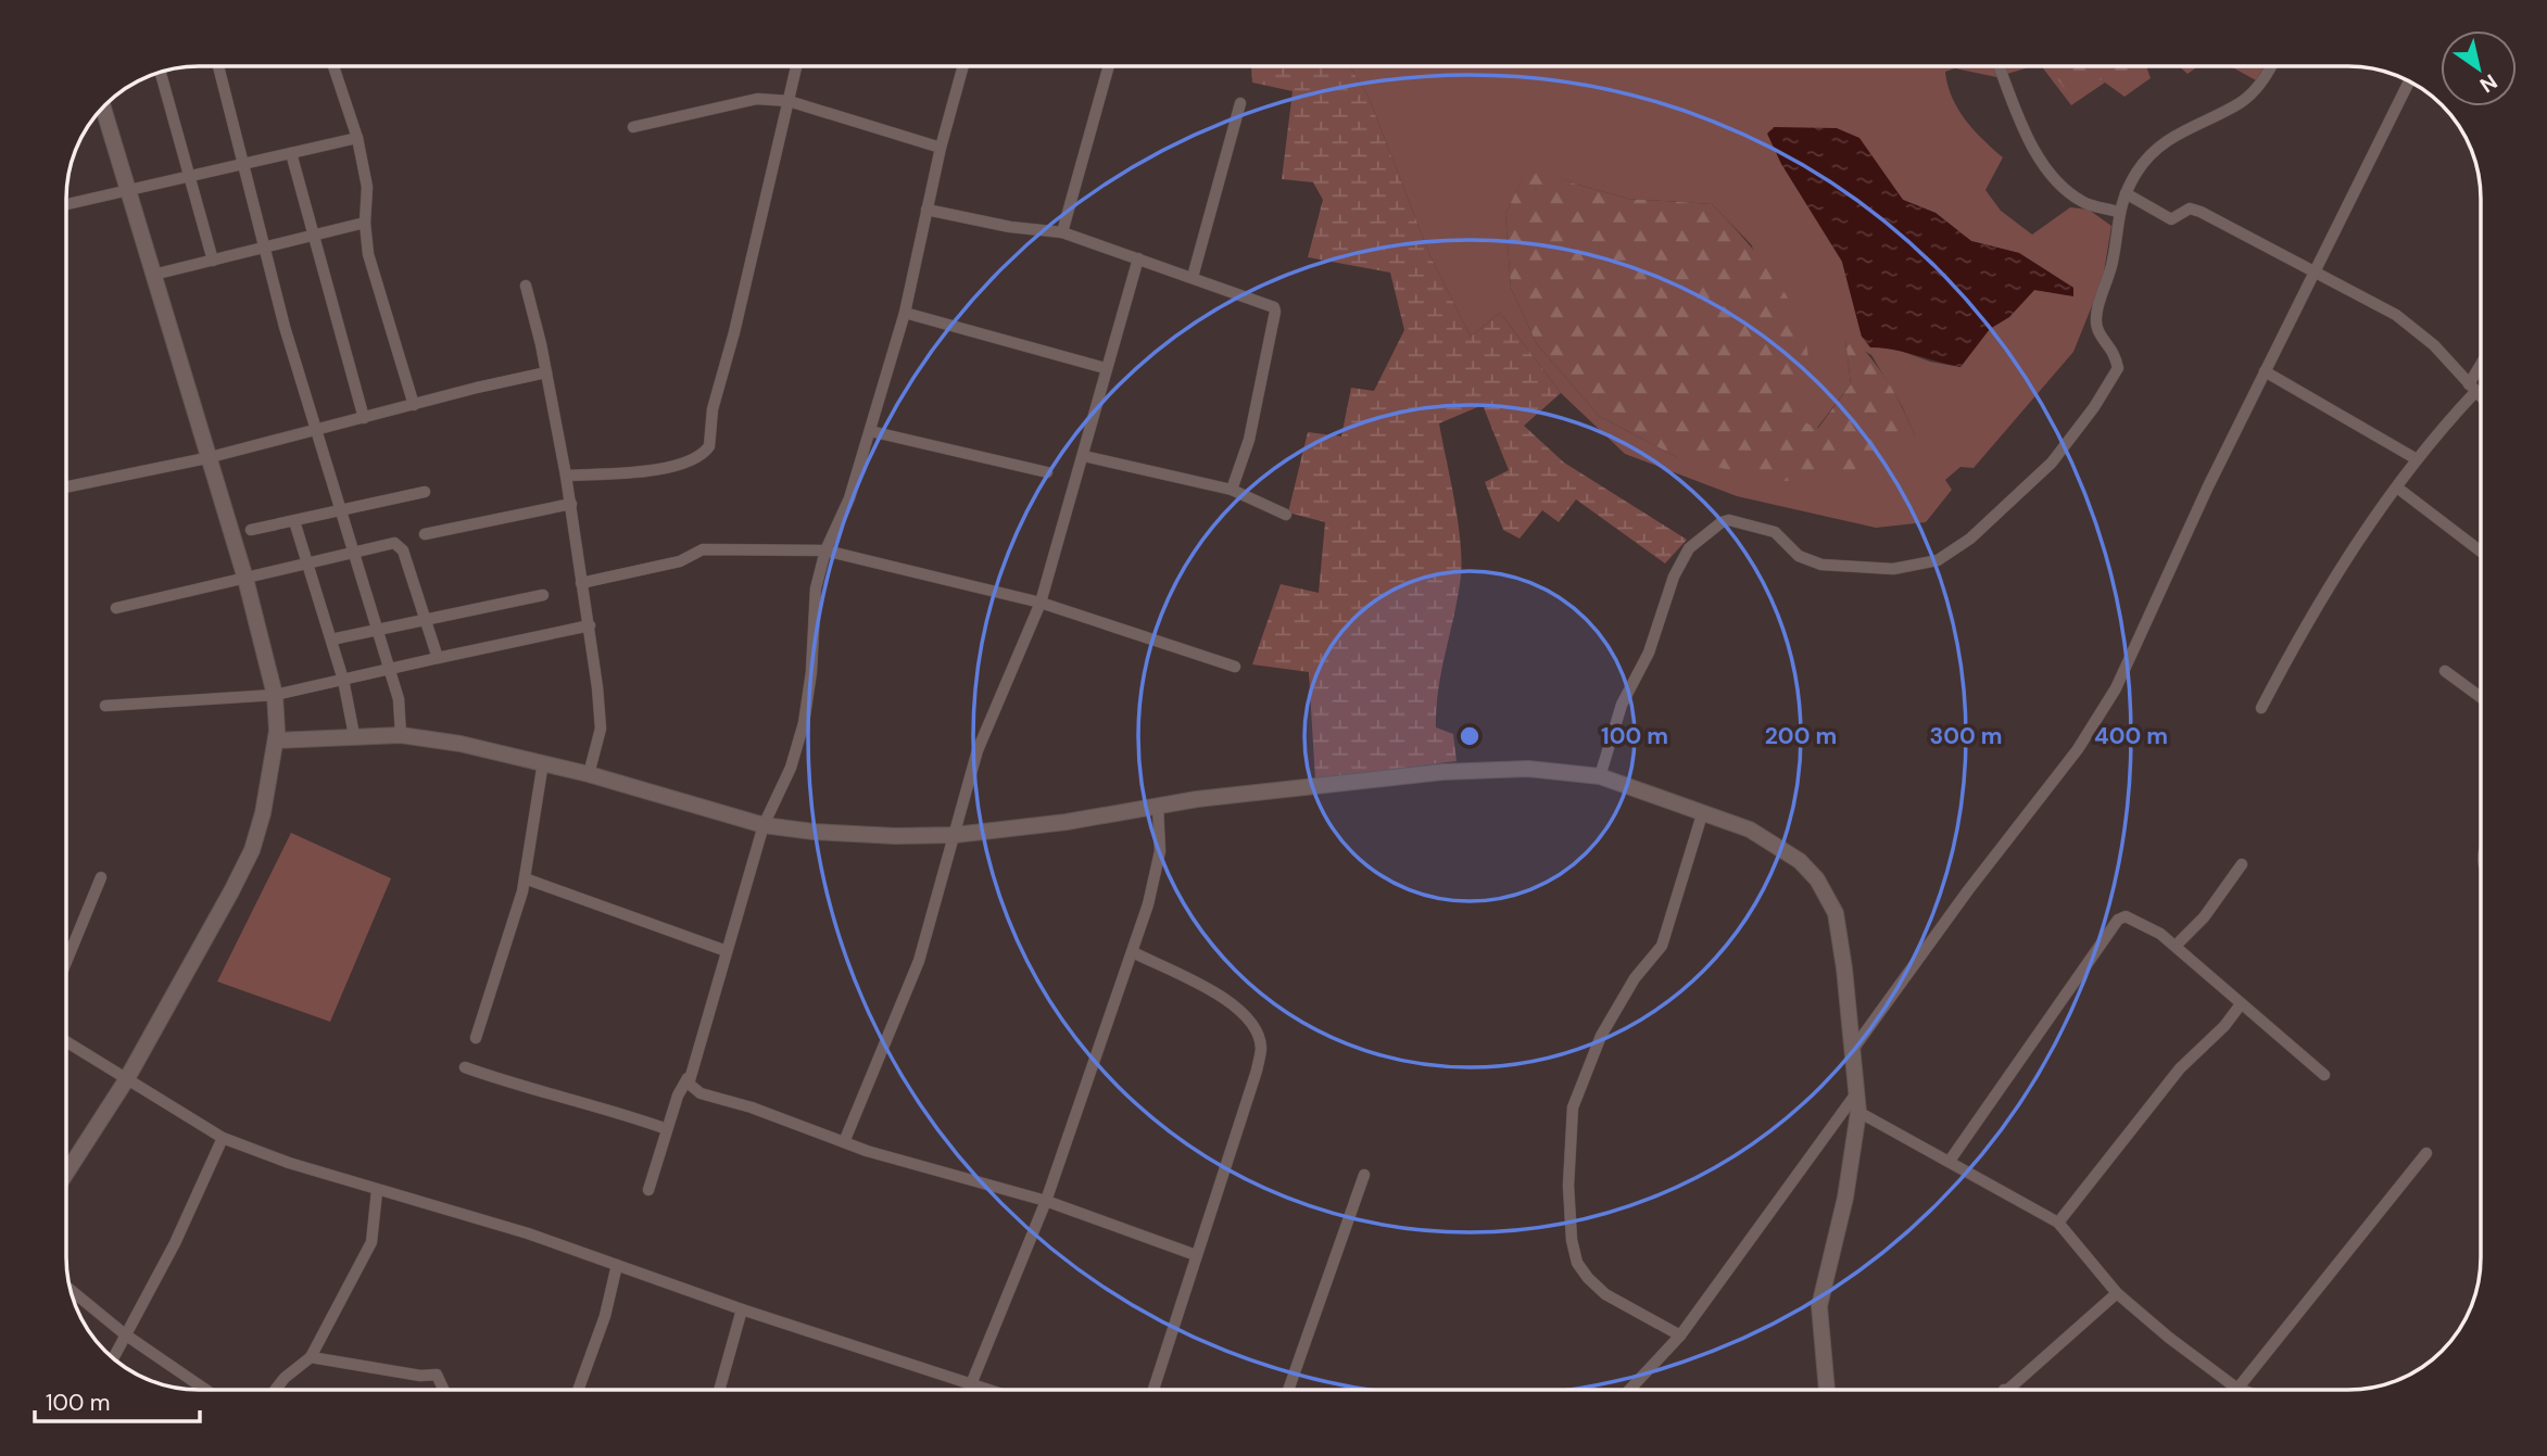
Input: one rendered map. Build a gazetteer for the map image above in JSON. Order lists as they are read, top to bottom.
{
  "scale_bar": "100 m",
  "north": "bottom right",
  "rings": [
    "100 m",
    "200 m",
    "300 m",
    "400 m"
  ]
}
